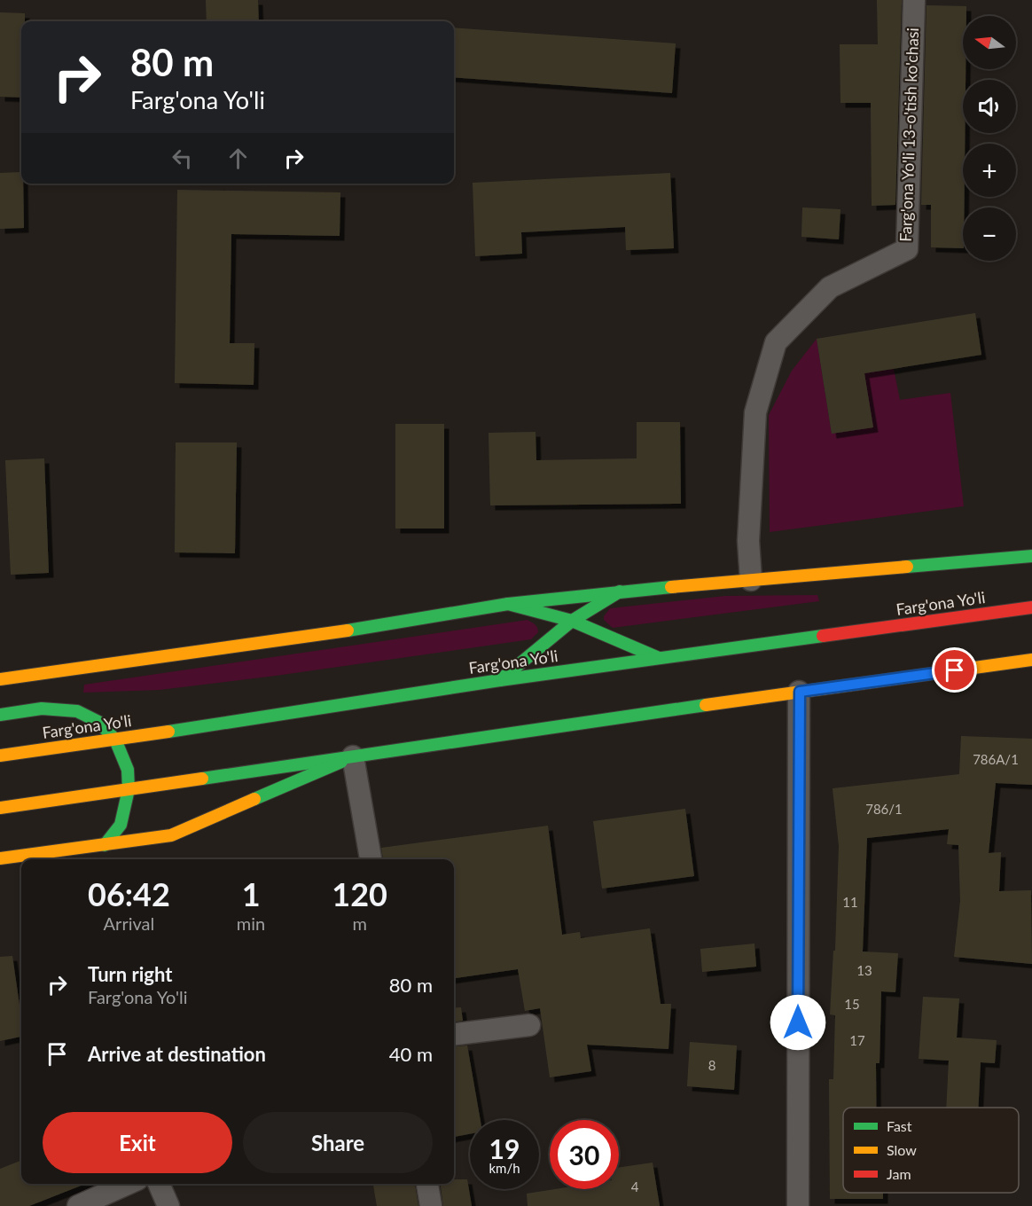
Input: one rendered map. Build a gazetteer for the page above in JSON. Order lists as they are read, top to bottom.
{
  "streets": {
    "main road": ["Farg'ona Yo'li"],
    "street": ["Farg'ona Yo'li 13-o'tish ko'chasi"]
  },
  "house_numbers": [
    "786А/1",
    "786/1",
    "11",
    "13",
    "15",
    "17",
    "8",
    "4"
  ],
  "legend": ["Fast", "Slow", "Jam"],
  "north": "left",
  "page": {
    "map_buttons": ["+", "−"],
    "turn": ["80 m", "Farg'ona Yo'li"],
    "eta": [
      "06:42",
      "Arrival",
      "1",
      "min",
      "120",
      "m"
    ],
    "list": [
      {
        "name": "Turn right",
        "note": "Farg'ona Yo'li",
        "value": "80 m"
      },
      {
        "name": "Arrive at destination",
        "value": "40 m"
      }
    ],
    "buttons": ["Exit", "Share"],
    "speed": "19 km/h",
    "limit": "30"
  }
}
